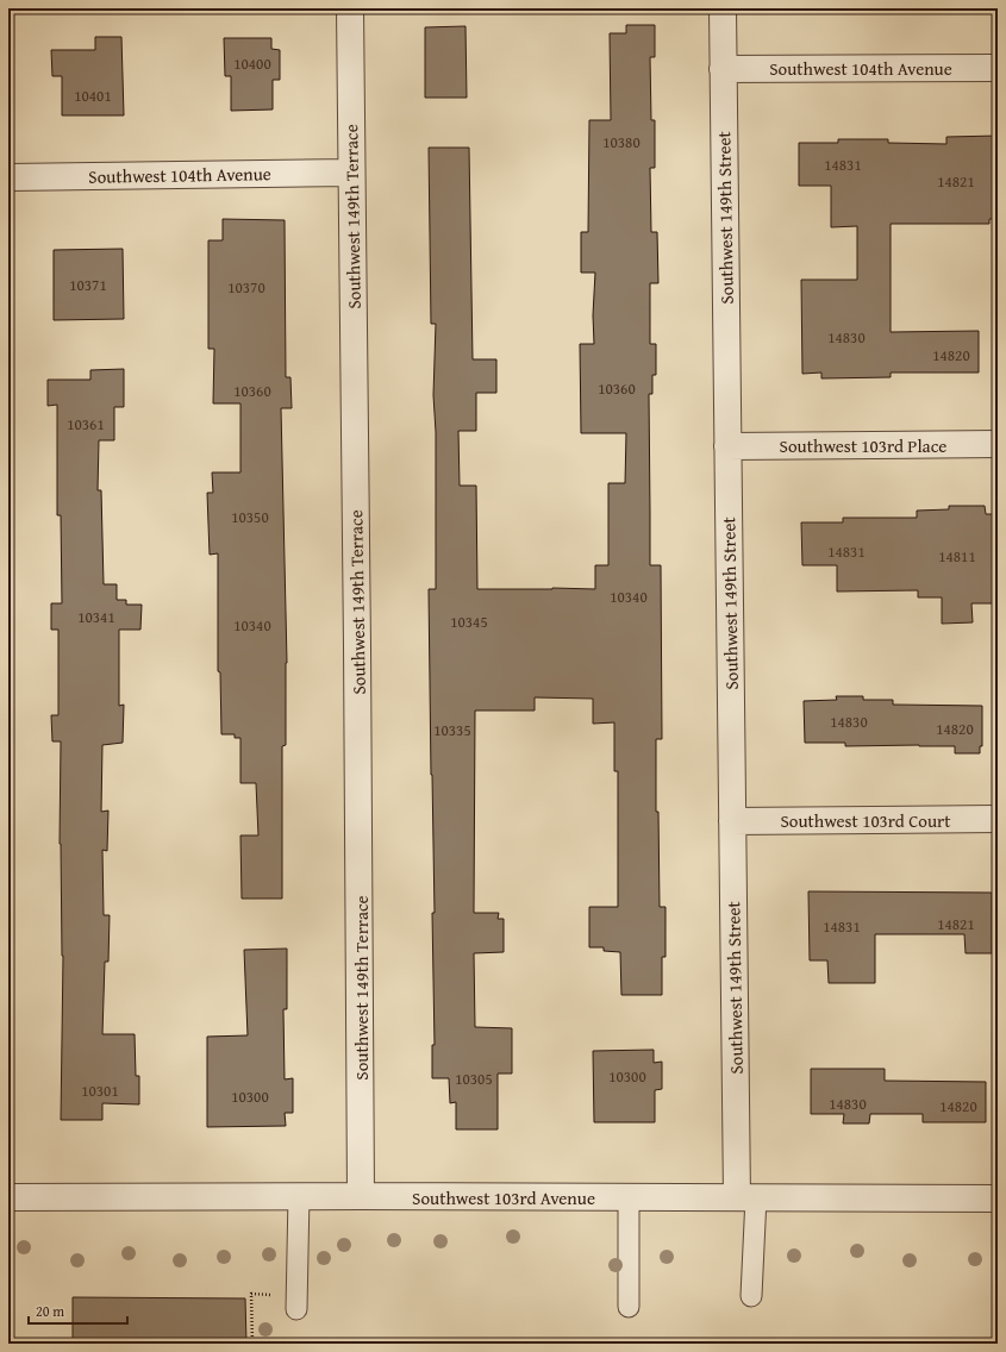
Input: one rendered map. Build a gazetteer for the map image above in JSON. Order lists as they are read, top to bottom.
{
  "streets": {
    "street": [
      "Southwest 104th Avenue",
      "Southwest 149th Terrace",
      "Southwest 149th Street",
      "Southwest 103rd Place",
      "Southwest 103rd Court",
      "Southwest 103rd Avenue"
    ]
  },
  "crossings": [
    ["Southwest 104th Avenue", "Southwest 149th Terrace"],
    ["Southwest 104th Avenue", "Southwest 149th Street"],
    ["Southwest 149th Terrace", "Southwest 103rd Avenue"],
    ["Southwest 149th Street", "Southwest 103rd Place"],
    ["Southwest 149th Street", "Southwest 103rd Court"],
    ["Southwest 149th Street", "Southwest 103rd Avenue"]
  ],
  "house_numbers": [
    "10400",
    "10401",
    "10380",
    "14831",
    "14821",
    "10371",
    "10370",
    "14830",
    "14820",
    "10360",
    "10360",
    "10361",
    "10350",
    "14831",
    "14811",
    "10340",
    "10341",
    "10345",
    "10340",
    "14830",
    "14820",
    "10335",
    "14821",
    "14831",
    "10300",
    "10305",
    "10301",
    "10300",
    "14830",
    "14820"
  ],
  "scale_bar": "20 m"
}
